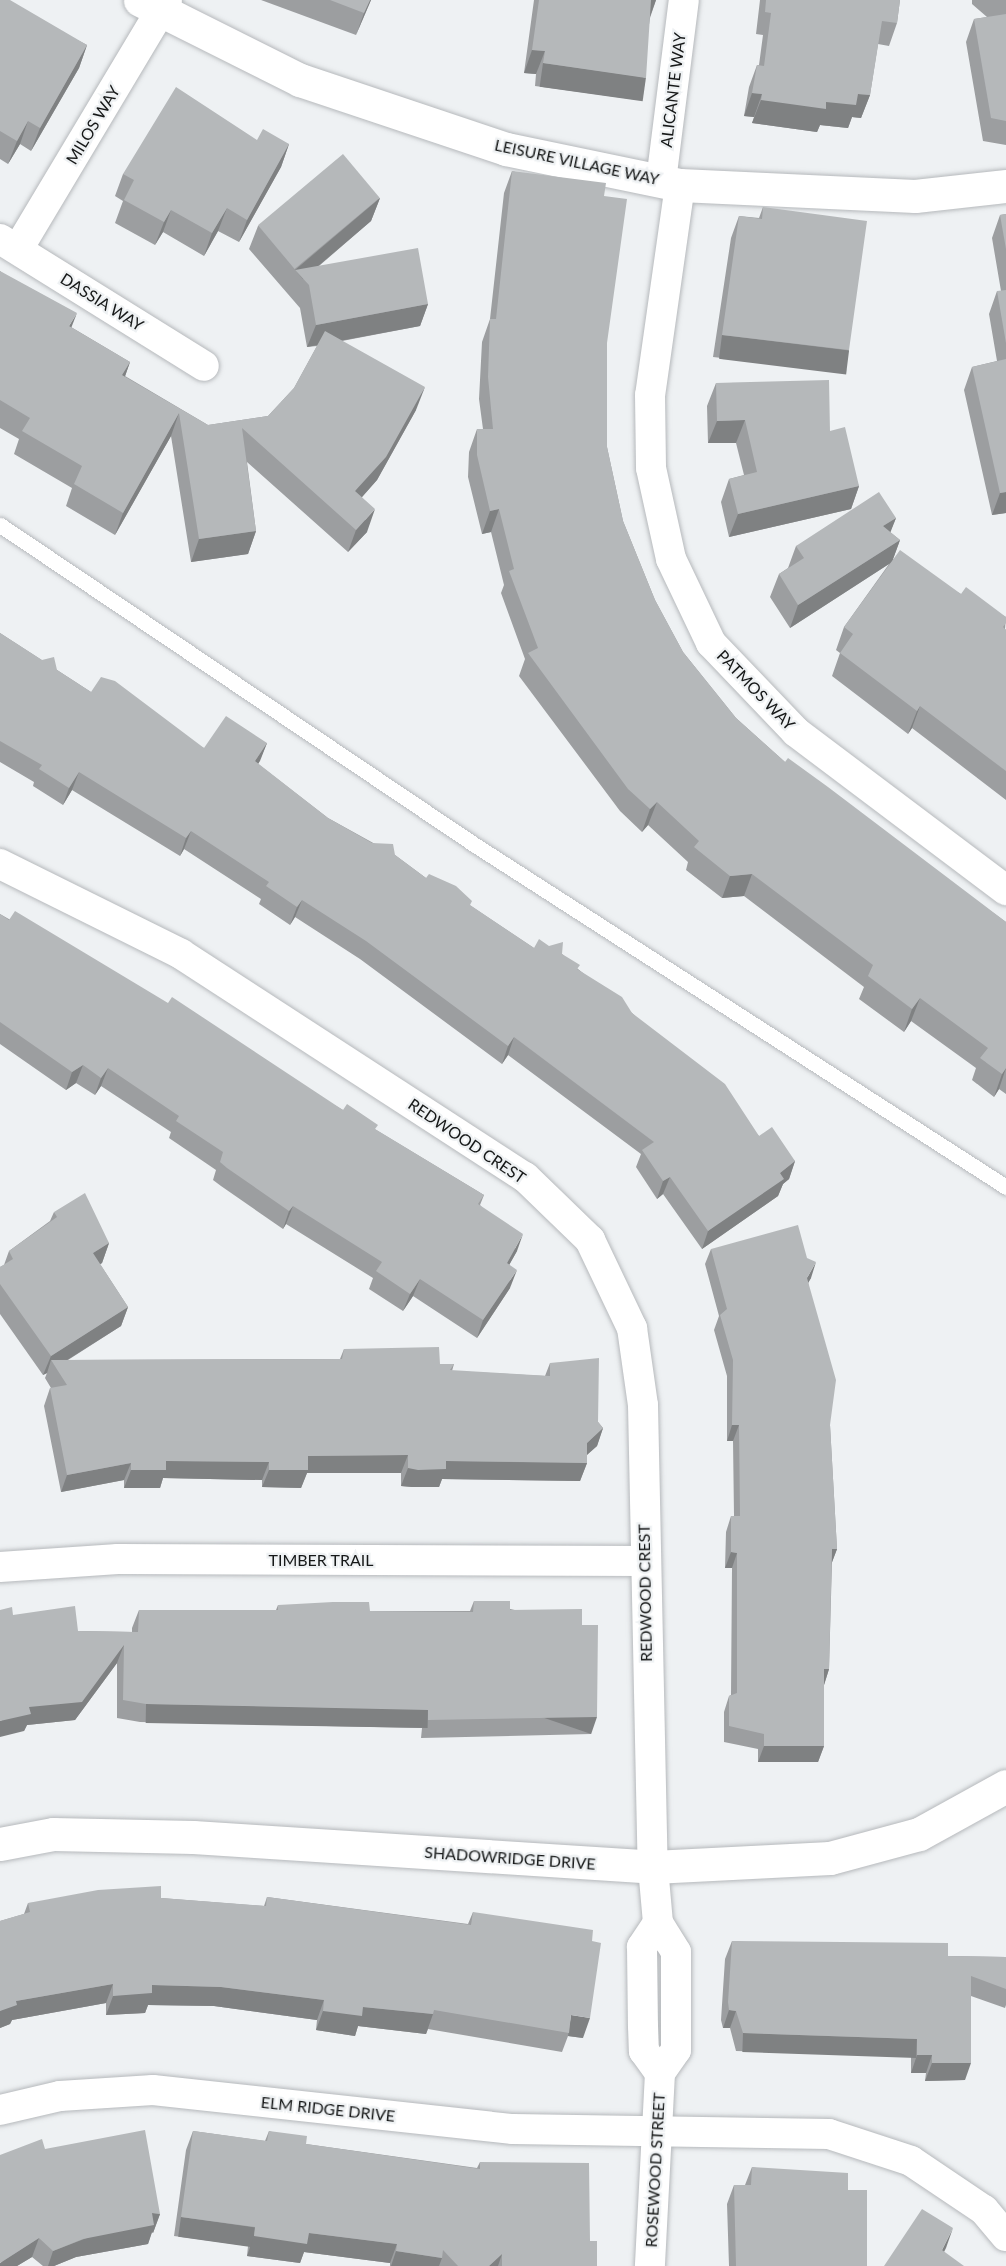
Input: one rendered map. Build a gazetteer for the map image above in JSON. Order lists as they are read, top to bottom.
{
  "streets": {
    "street": [
      "ALICANTE WAY",
      "MILOS WAY",
      "LEISURE VILLAGE WAY",
      "DASSIA WAY",
      "PATMOS WAY",
      "REDWOOD CREST",
      "TIMBER TRAIL",
      "SHADOWRIDGE DRIVE",
      "ELM RIDGE DRIVE",
      "ROSEWOOD STREET"
    ]
  },
  "crossings": [
    ["ALICANTE WAY", "LEISURE VILLAGE WAY"],
    ["ALICANTE WAY", "PATMOS WAY"],
    ["MILOS WAY", "LEISURE VILLAGE WAY"],
    ["MILOS WAY", "DASSIA WAY"],
    ["LEISURE VILLAGE WAY", "PATMOS WAY"],
    ["REDWOOD CREST", "TIMBER TRAIL"],
    ["REDWOOD CREST", "SHADOWRIDGE DRIVE"],
    ["REDWOOD CREST", "ROSEWOOD STREET"],
    ["SHADOWRIDGE DRIVE", "ROSEWOOD STREET"],
    ["ELM RIDGE DRIVE", "ROSEWOOD STREET"]
  ]
}
